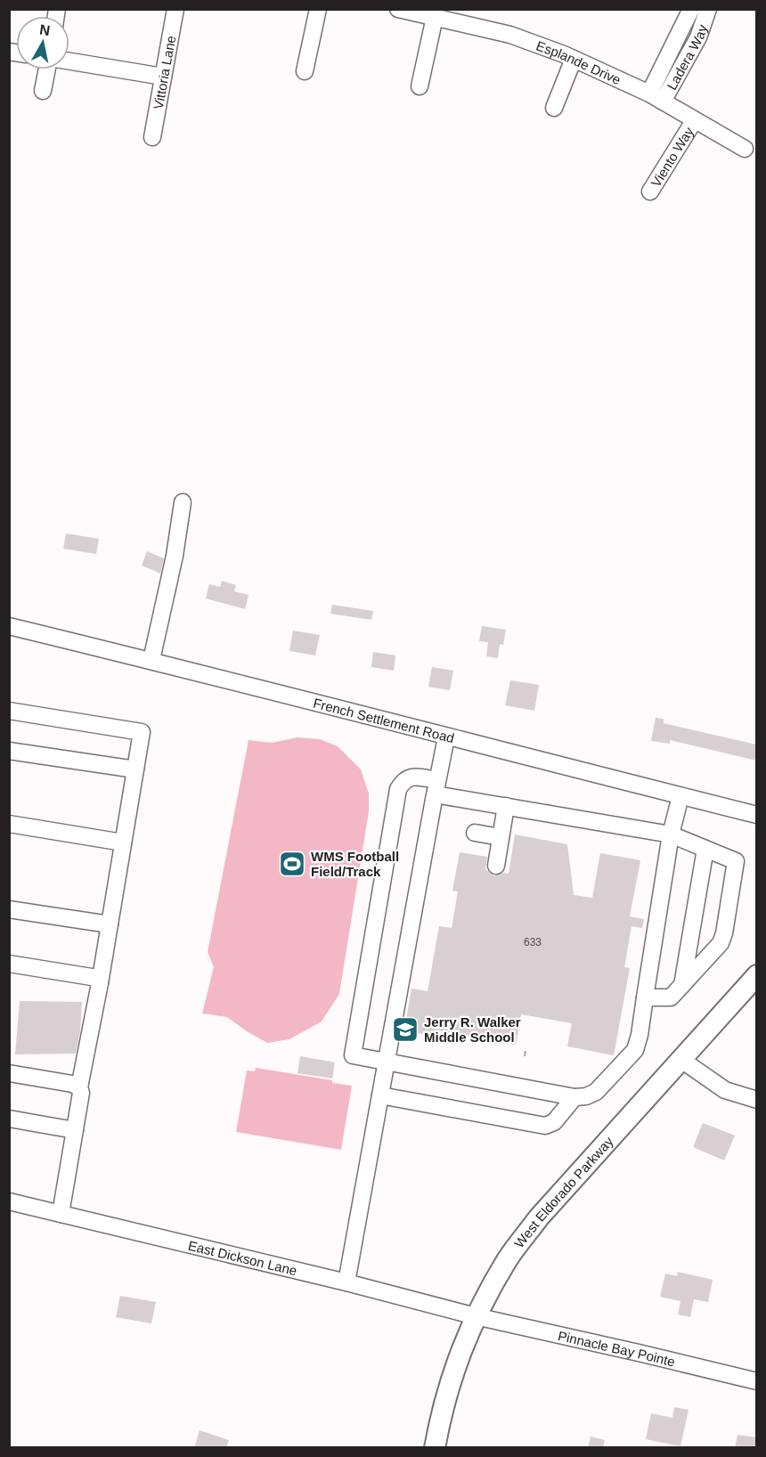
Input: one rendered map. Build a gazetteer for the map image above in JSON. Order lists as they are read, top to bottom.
{
  "streets": {
    "main road": ["West Eldorado Parkway"],
    "street": [
      "Ladera Way",
      "Esplande Drive",
      "Vittoria Lane",
      "Viento Way",
      "French Settlement Road",
      "East Dickson Lane",
      "Pinnacle Bay Pointe"
    ]
  },
  "crossings": [
    ["Ladera Way", "Esplande Drive"],
    ["Esplande Drive", "Viento Way"],
    ["West Eldorado Parkway", "East Dickson Lane"],
    ["West Eldorado Parkway", "Pinnacle Bay Pointe"],
    ["East Dickson Lane", "Pinnacle Bay Pointe"]
  ],
  "places": {
    "sports": ["WMS Football Field/Track"],
    "school or university": ["Jerry R. Walker Middle School"]
  },
  "house_numbers": ["633"],
  "north": "top"
}
